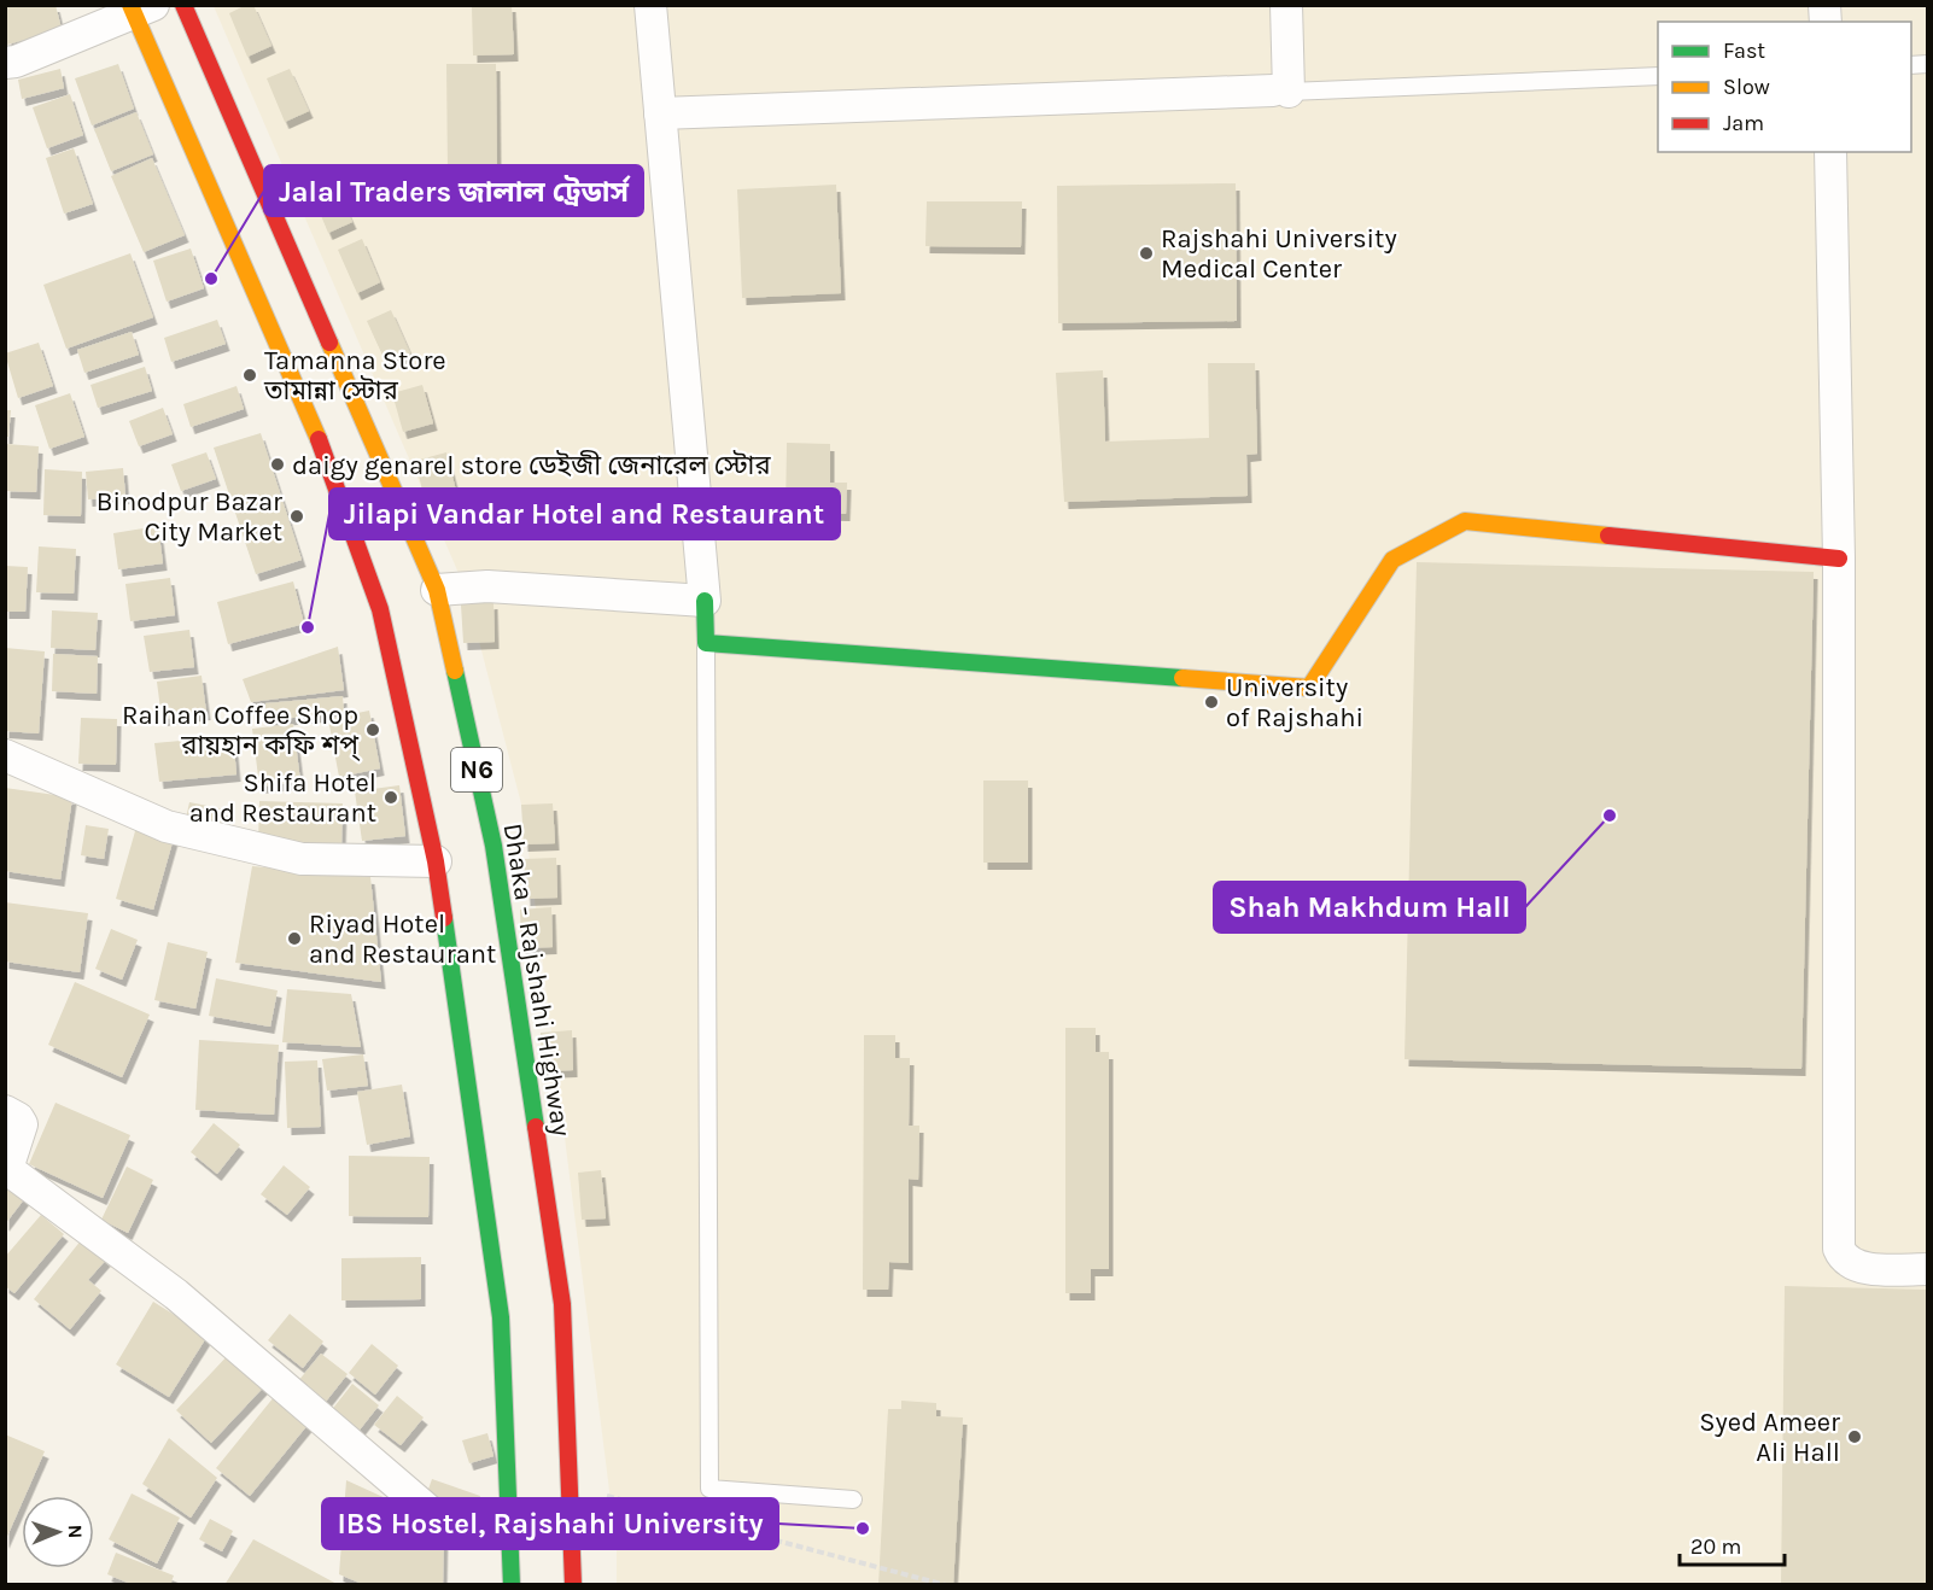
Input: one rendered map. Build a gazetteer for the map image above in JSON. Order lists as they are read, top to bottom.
{
  "streets": {
    "main road": ["N6", "Dhaka - Rajshahi Highway"]
  },
  "places": [
    "Rajshahi University Medical Center",
    "Jalal Traders জালাল ট্রেডার্স",
    "Tamanna Store তামান্না স্টোর",
    "daigy genarel store ডেইজী জেনারেল স্টোর",
    "Binodpur Bazar City Market",
    "Jilapi Vandar Hotel and Restaurant",
    "University of Rajshahi",
    "Raihan Coffee Shop রায়হান কফি শপ্",
    "Shifa Hotel and Restaurant",
    "Shah Makhdum Hall",
    "Riyad Hotel and Restaurant",
    "Syed Ameer Ali Hall",
    "IBS Hostel, Rajshahi University"
  ],
  "legend": ["Fast", "Slow", "Jam"],
  "scale_bar": "20 m",
  "north": "right"
}
